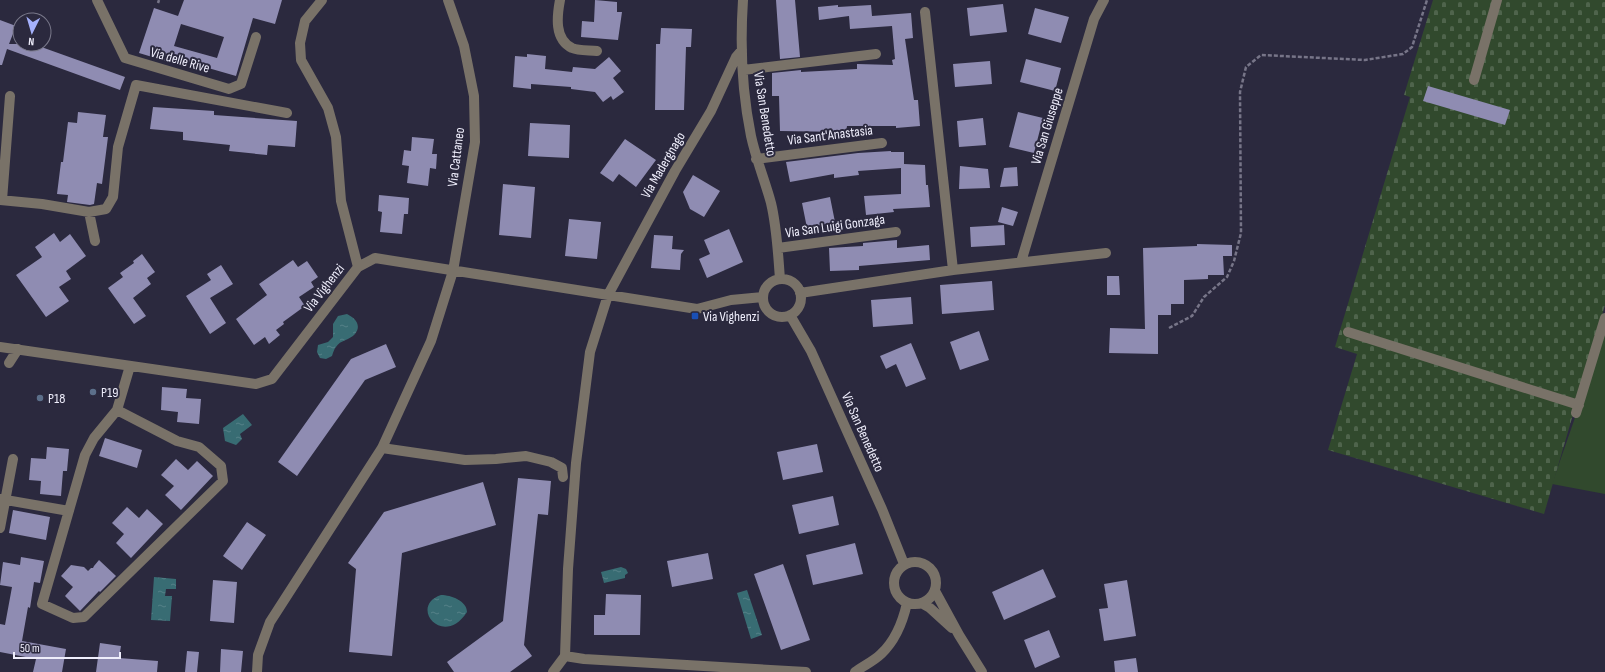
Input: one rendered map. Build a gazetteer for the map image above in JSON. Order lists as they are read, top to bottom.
{
  "streets": {
    "street": [
      "Via delle Rive",
      "Via San Benedetto",
      "Via San Giuseppe",
      "Via Sant'Anastasia",
      "Via Cattaneo",
      "Via Madergnago",
      "Via San Luigi Gonzaga",
      "Via Vighenzi"
    ]
  },
  "crossings": [
    ["Via San Benedetto", "Via Sant'Anastasia"],
    ["Via San Benedetto", "Via Madergnago"],
    ["Via San Benedetto", "Via San Luigi Gonzaga"],
    ["Via San Benedetto", "Via Vighenzi"],
    ["Via Cattaneo", "Via Vighenzi"],
    ["Via Madergnago", "Via Vighenzi"]
  ],
  "places": {
    "transit": ["Via Vighenzi"],
    "other": ["P19", "P18"]
  },
  "scale_bar": "50 m",
  "north": "bottom"
}
